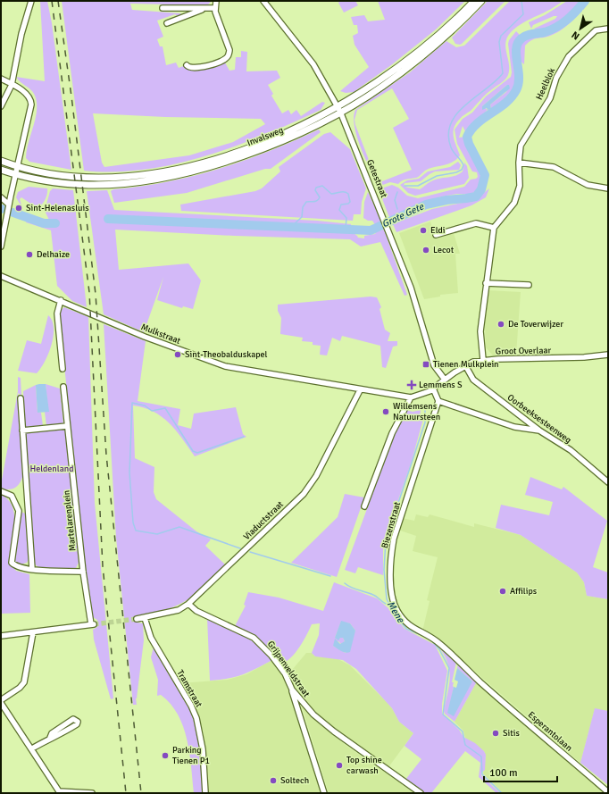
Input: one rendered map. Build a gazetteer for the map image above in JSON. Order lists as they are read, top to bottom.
{
  "streets": {
    "main road": ["Invalsweg"],
    "street": [
      "Heelblok",
      "Getestraat",
      "Mulkstraat",
      "Groot Overlaar",
      "Oorbeeksesteenweg",
      "Martelarenplein",
      "Viaductstraat",
      "Biezenstraat",
      "Grijpenveldstraat",
      "Tramstraat",
      "Esperantolaan"
    ]
  },
  "crossings": [
    ["Invalsweg", "Getestraat"],
    ["Getestraat", "Mulkstraat"],
    ["Getestraat", "Groot Overlaar"],
    ["Mulkstraat", "Groot Overlaar"],
    ["Mulkstraat", "Viaductstraat"],
    ["Groot Overlaar", "Oorbeeksesteenweg"],
    ["Viaductstraat", "Grijpenveldstraat"],
    ["Viaductstraat", "Tramstraat"],
    ["Biezenstraat", "Esperantolaan"]
  ],
  "water": ["Grote Gete", "Mene"],
  "parks": ["Heldenland"],
  "places": {
    "other": [
      "Sint-Helenasluis",
      "Eldi",
      "Lecot",
      "Delhaize",
      "De Toverwijzer",
      "Sint-Theobalduskapel",
      "Willemsens Natuursteen",
      "Affilips",
      "Sitis",
      "Parking Tienen P1",
      "Top shine carwash",
      "Soltech"
    ],
    "transit": ["Tienen Mulkplein"],
    "health": ["Lemmens S"]
  },
  "scale_bar": "100 m",
  "north": "bottom left"
}
